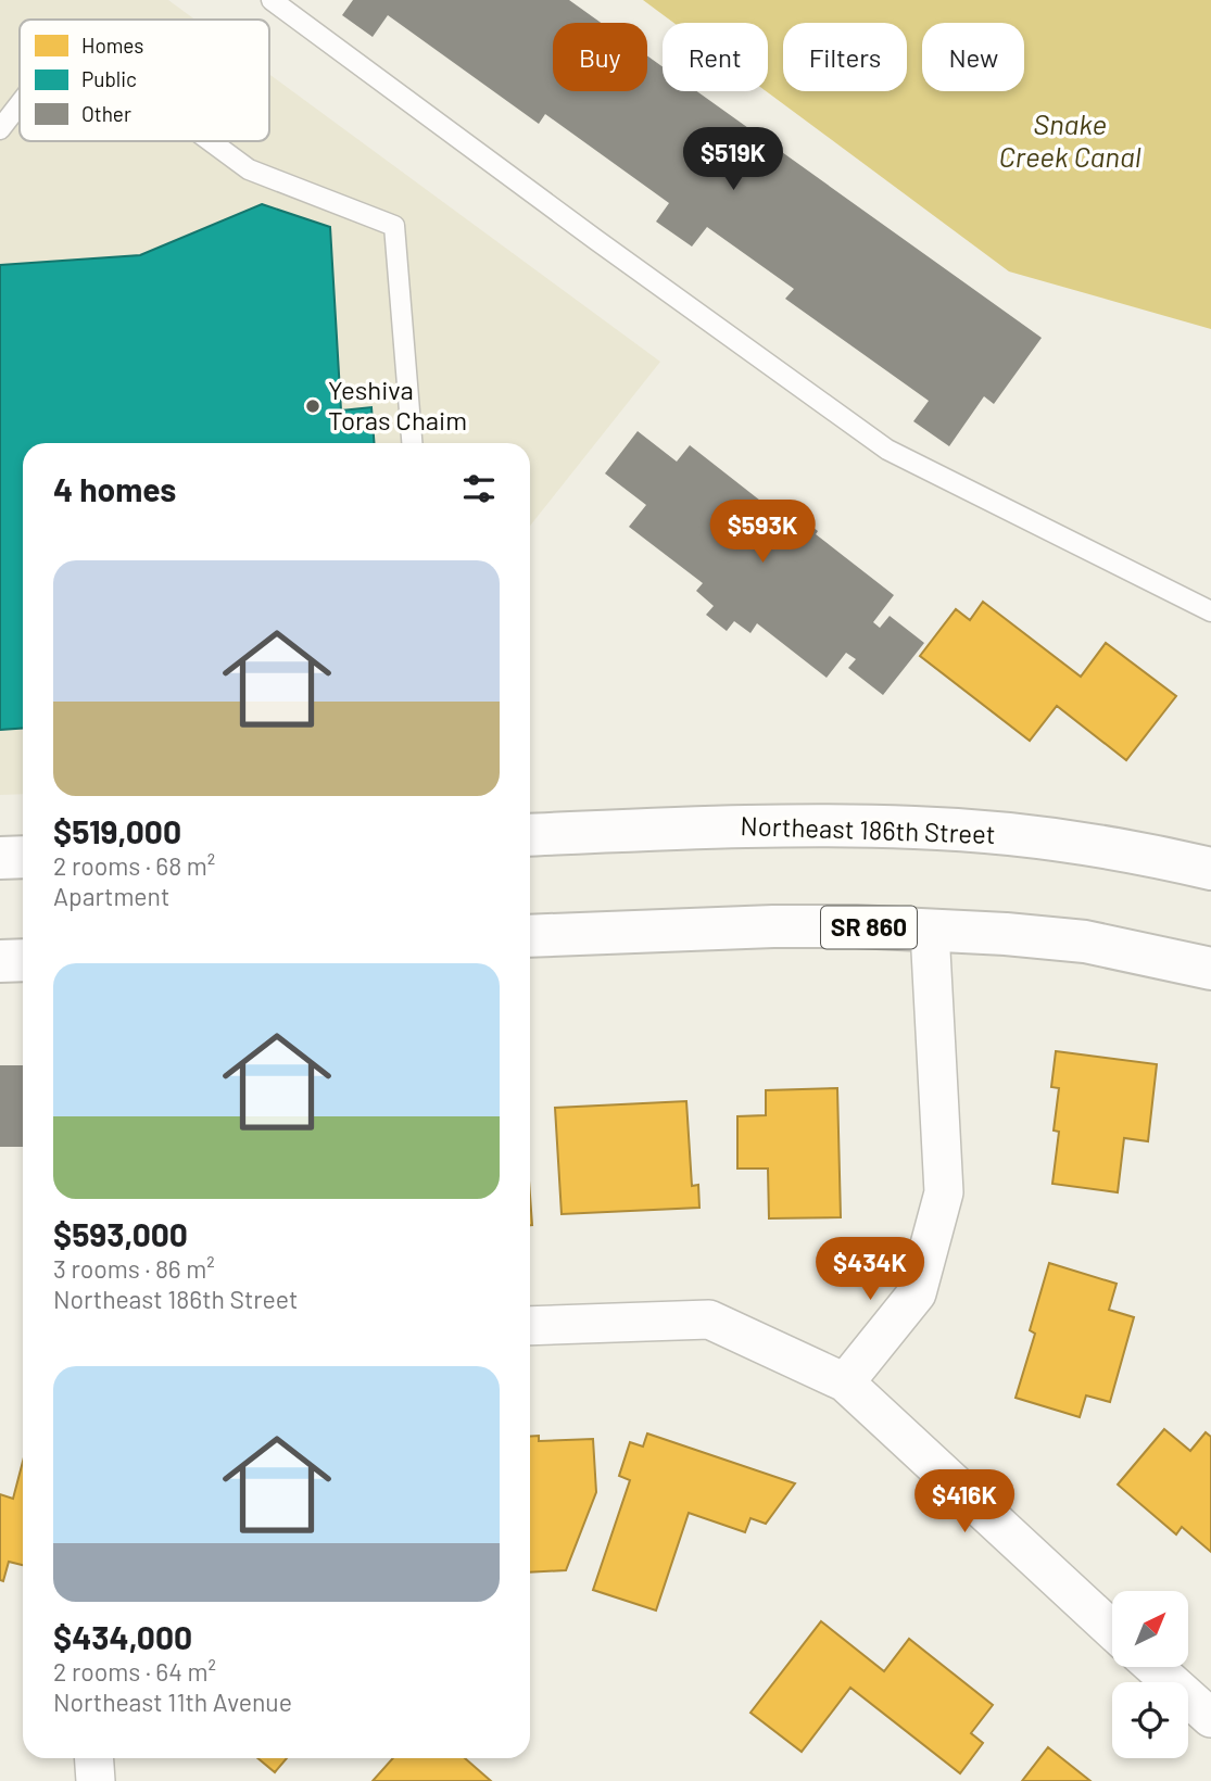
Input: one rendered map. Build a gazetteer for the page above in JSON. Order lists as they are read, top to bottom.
{
  "streets": {
    "main road": ["Northeast 186th Street", "SR 860"]
  },
  "water": ["Snake Creek Canal"],
  "places": ["Yeshiva Toras Chaim"],
  "legend": ["Homes", "Public", "Other"],
  "north": "top right",
  "page": {
    "chip": [
      "Buy",
      "Rent",
      "Filters",
      "New"
    ],
    "price": [
      "$519K",
      "$593K",
      "$434K",
      "$416K"
    ],
    "heading": "4 homes",
    "list": [
      {
        "name": "$519,000",
        "note": "2 rooms · 68 m² · Apartment"
      },
      {
        "name": "$593,000",
        "note": "3 rooms · 86 m² · Northeast 186th Street"
      },
      {
        "name": "$434,000",
        "note": "2 rooms · 64 m² · Northeast 11th Avenue"
      }
    ]
  }
}
